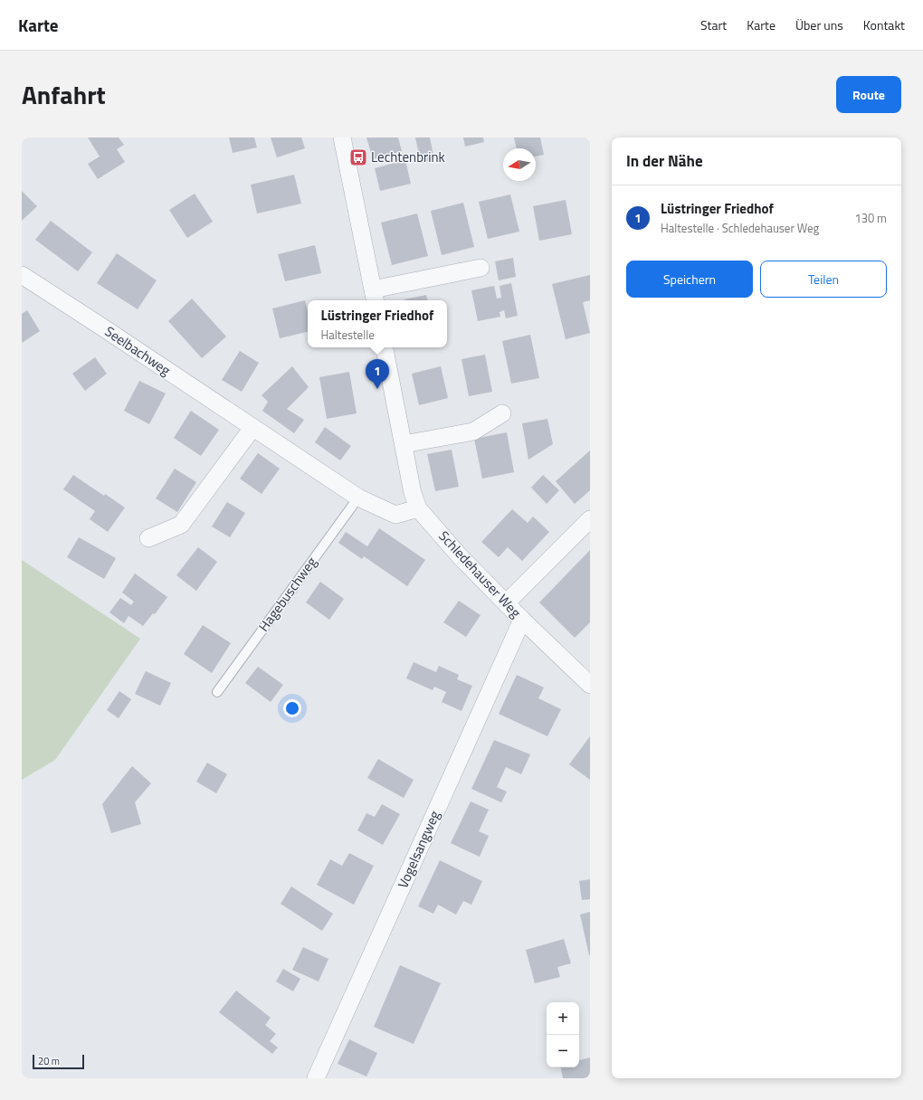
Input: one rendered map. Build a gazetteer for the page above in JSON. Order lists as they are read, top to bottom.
{
  "streets": {
    "street": ["Seelbachweg", "Schledehauser Weg", "Vogelsangweg"],
    "lane": ["Hagebuschweg"]
  },
  "crossings": [
    ["Seelbachweg", "Schledehauser Weg"],
    ["Seelbachweg", "Hagebuschweg"],
    ["Schledehauser Weg", "Vogelsangweg"]
  ],
  "places": {
    "bus stop": ["Lechtenbrink"]
  },
  "scale_bar": "20 m",
  "north": "left",
  "page": {
    "header": "Karte",
    "nav": [
      "Start",
      "Karte",
      "Über uns",
      "Kontakt"
    ],
    "title": "Anfahrt",
    "buttons": [
      "Route",
      ["Speichern", "Teilen"]
    ],
    "heading": "In der Nähe",
    "list": [
      {
        "mark": "1",
        "name": "Lüstringer Friedhof",
        "note": "Haltestelle · Schledehauser Weg",
        "value": "130 m"
      }
    ],
    "popup": ["Lüstringer Friedhof", "Haltestelle"],
    "pins": "1",
    "map_buttons": ["+", "−"],
    "scale": "20 m"
  }
}
